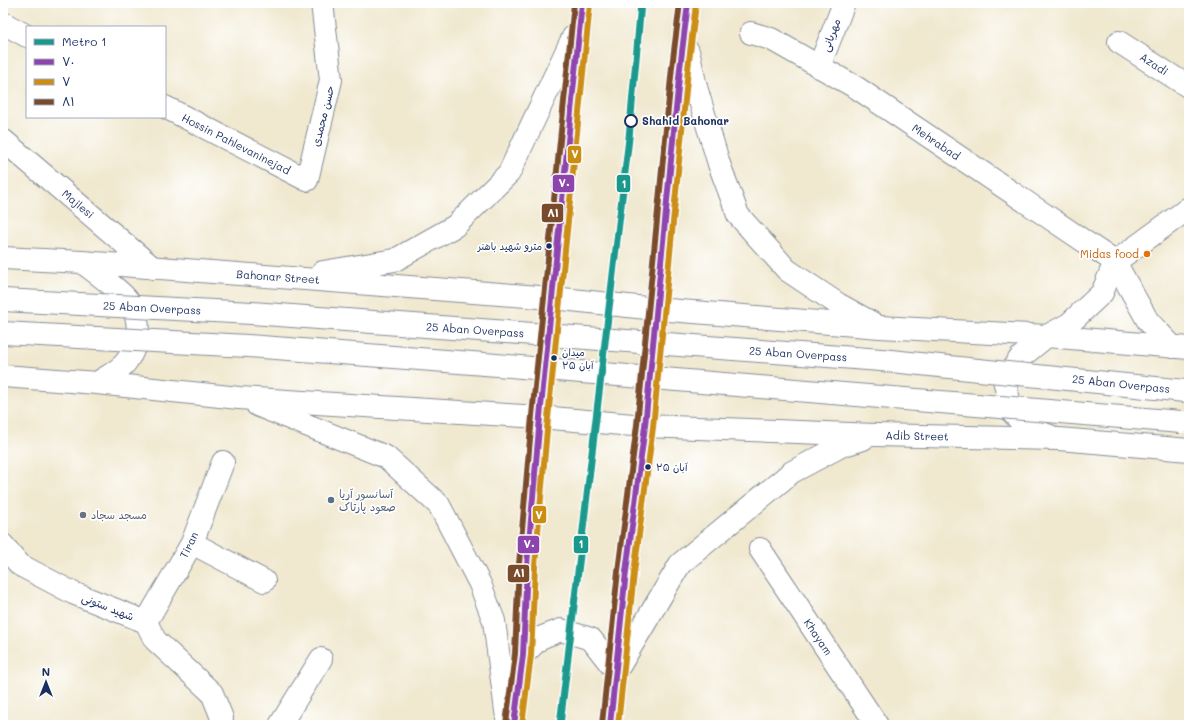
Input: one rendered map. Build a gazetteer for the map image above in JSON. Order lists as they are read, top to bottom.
{
  "streets": {
    "main road": [
      "مهربانی",
      "Azadi",
      "حسن محمدی",
      "Mehrabad",
      "Hossin Pahlevaninejad",
      "Majlesi",
      "Bahonar Street",
      "25 Aban Overpass",
      "Adib Street",
      "Tiran",
      "شهید ستونی",
      "Khayam"
    ]
  },
  "crossings": [
    ["مهربانی", "Mehrabad"],
    ["حسن محمدی", "Hossin Pahlevaninejad"],
    ["Majlesi", "Bahonar Street"],
    ["Tiran", "شهید ستونی"]
  ],
  "places": [
    "Shahid Bahonar",
    "مترو شهید باهنر",
    "Midas food",
    "میدان ۲۵ آبان",
    "۲۵ آبان",
    "آسانسور آریا صعود پارتاک",
    "مسجد سجاد"
  ],
  "lines": [
    "metro line 1",
    "transit line ۷۰",
    "transit line ۸۱",
    "transit line ۷"
  ],
  "legend": [
    "Metro 1",
    "۷۰",
    "۷",
    "۸۱"
  ],
  "north": "top"
}
